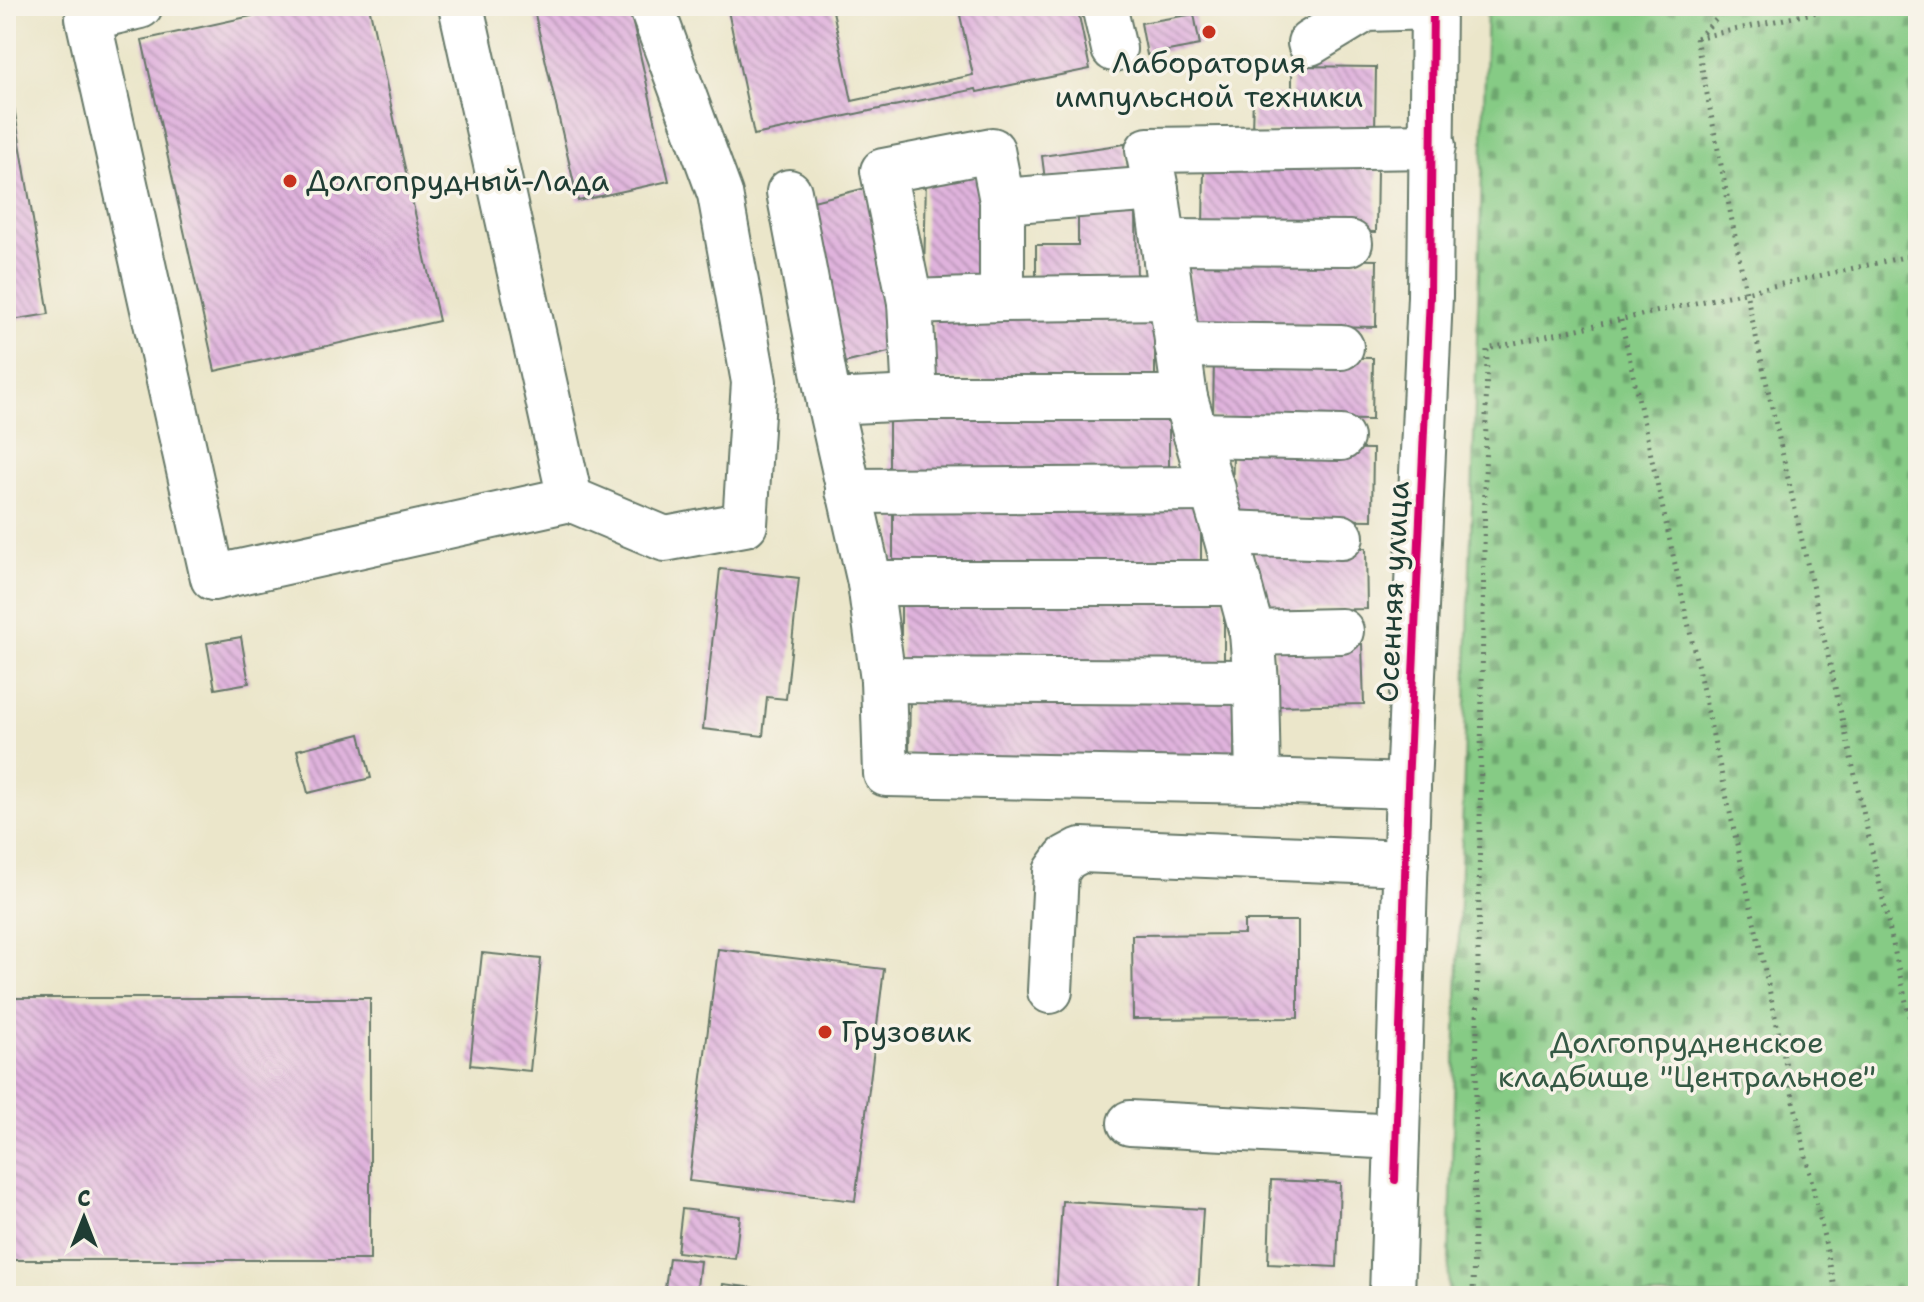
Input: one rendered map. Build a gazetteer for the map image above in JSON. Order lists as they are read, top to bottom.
{
  "streets": {
    "street": ["Осенняя улица"]
  },
  "parks": ["Долгопрудненское кладбище \"Центральное\""],
  "places": ["Лаборатория импульсной техники", "Долгопрудный-Лада", "Грузовик"],
  "north": "top"
}
